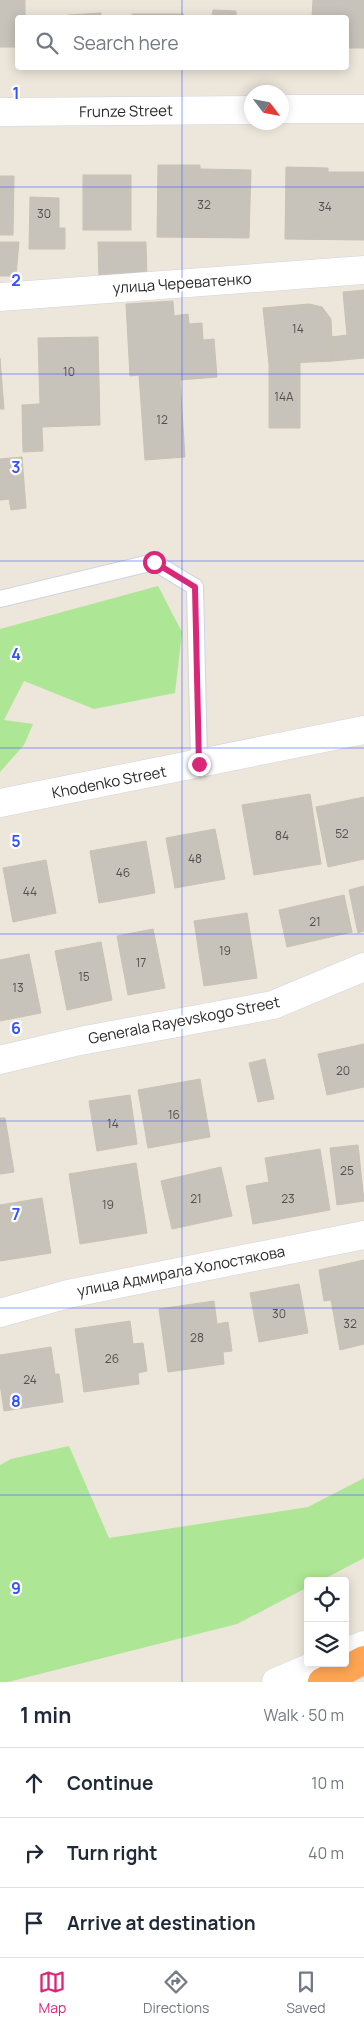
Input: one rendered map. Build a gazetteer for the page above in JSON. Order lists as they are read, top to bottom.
{
  "streets": {
    "street": [
      "Frunze Street",
      "улица Череватенко",
      "Khodenko Street",
      "Generala Rayevskogo Street",
      "улица Адмирала Холостякова"
    ]
  },
  "house_numbers": [
    "32",
    "34",
    "30",
    "14",
    "10",
    "14А",
    "12",
    "52",
    "84",
    "48",
    "46",
    "44",
    "21",
    "19",
    "17",
    "15",
    "13",
    "20",
    "16",
    "14",
    "25",
    "21",
    "23",
    "19",
    "30",
    "32",
    "28",
    "26",
    "24"
  ],
  "north": "bottom right",
  "page": {
    "search": "Search here",
    "heading": ["1 min", "Walk · 50 m"],
    "list": [
      ["Continue", "10 m"],
      ["Turn right", "40 m"],
      "Arrive at destination"
    ],
    "nav": ["Map", "Directions", "Saved"]
  },
  "grid": {
    "rows": [
      "1",
      "2",
      "3",
      "4",
      "5",
      "6",
      "7",
      "8",
      "9"
    ]
  }
}
